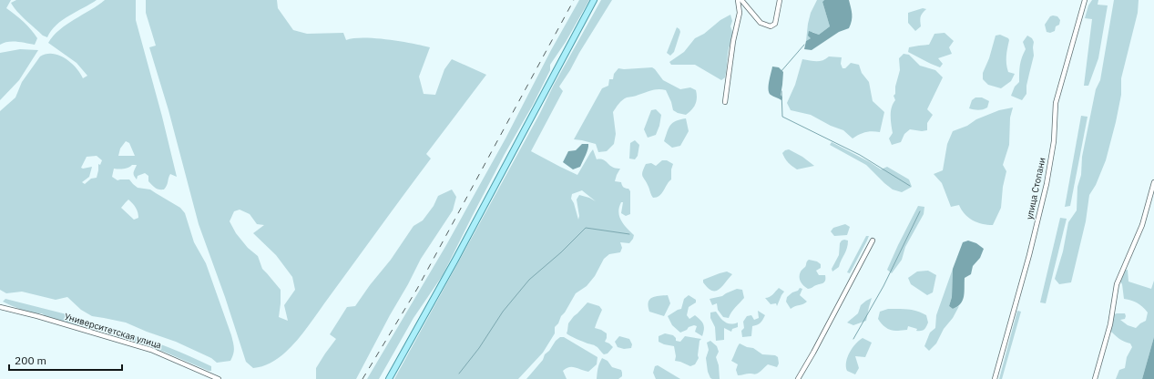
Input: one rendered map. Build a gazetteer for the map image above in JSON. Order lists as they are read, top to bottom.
{
  "streets": {
    "street": ["улица Стопани", "Университетская улица"]
  },
  "scale_bar": "200 m"
}
